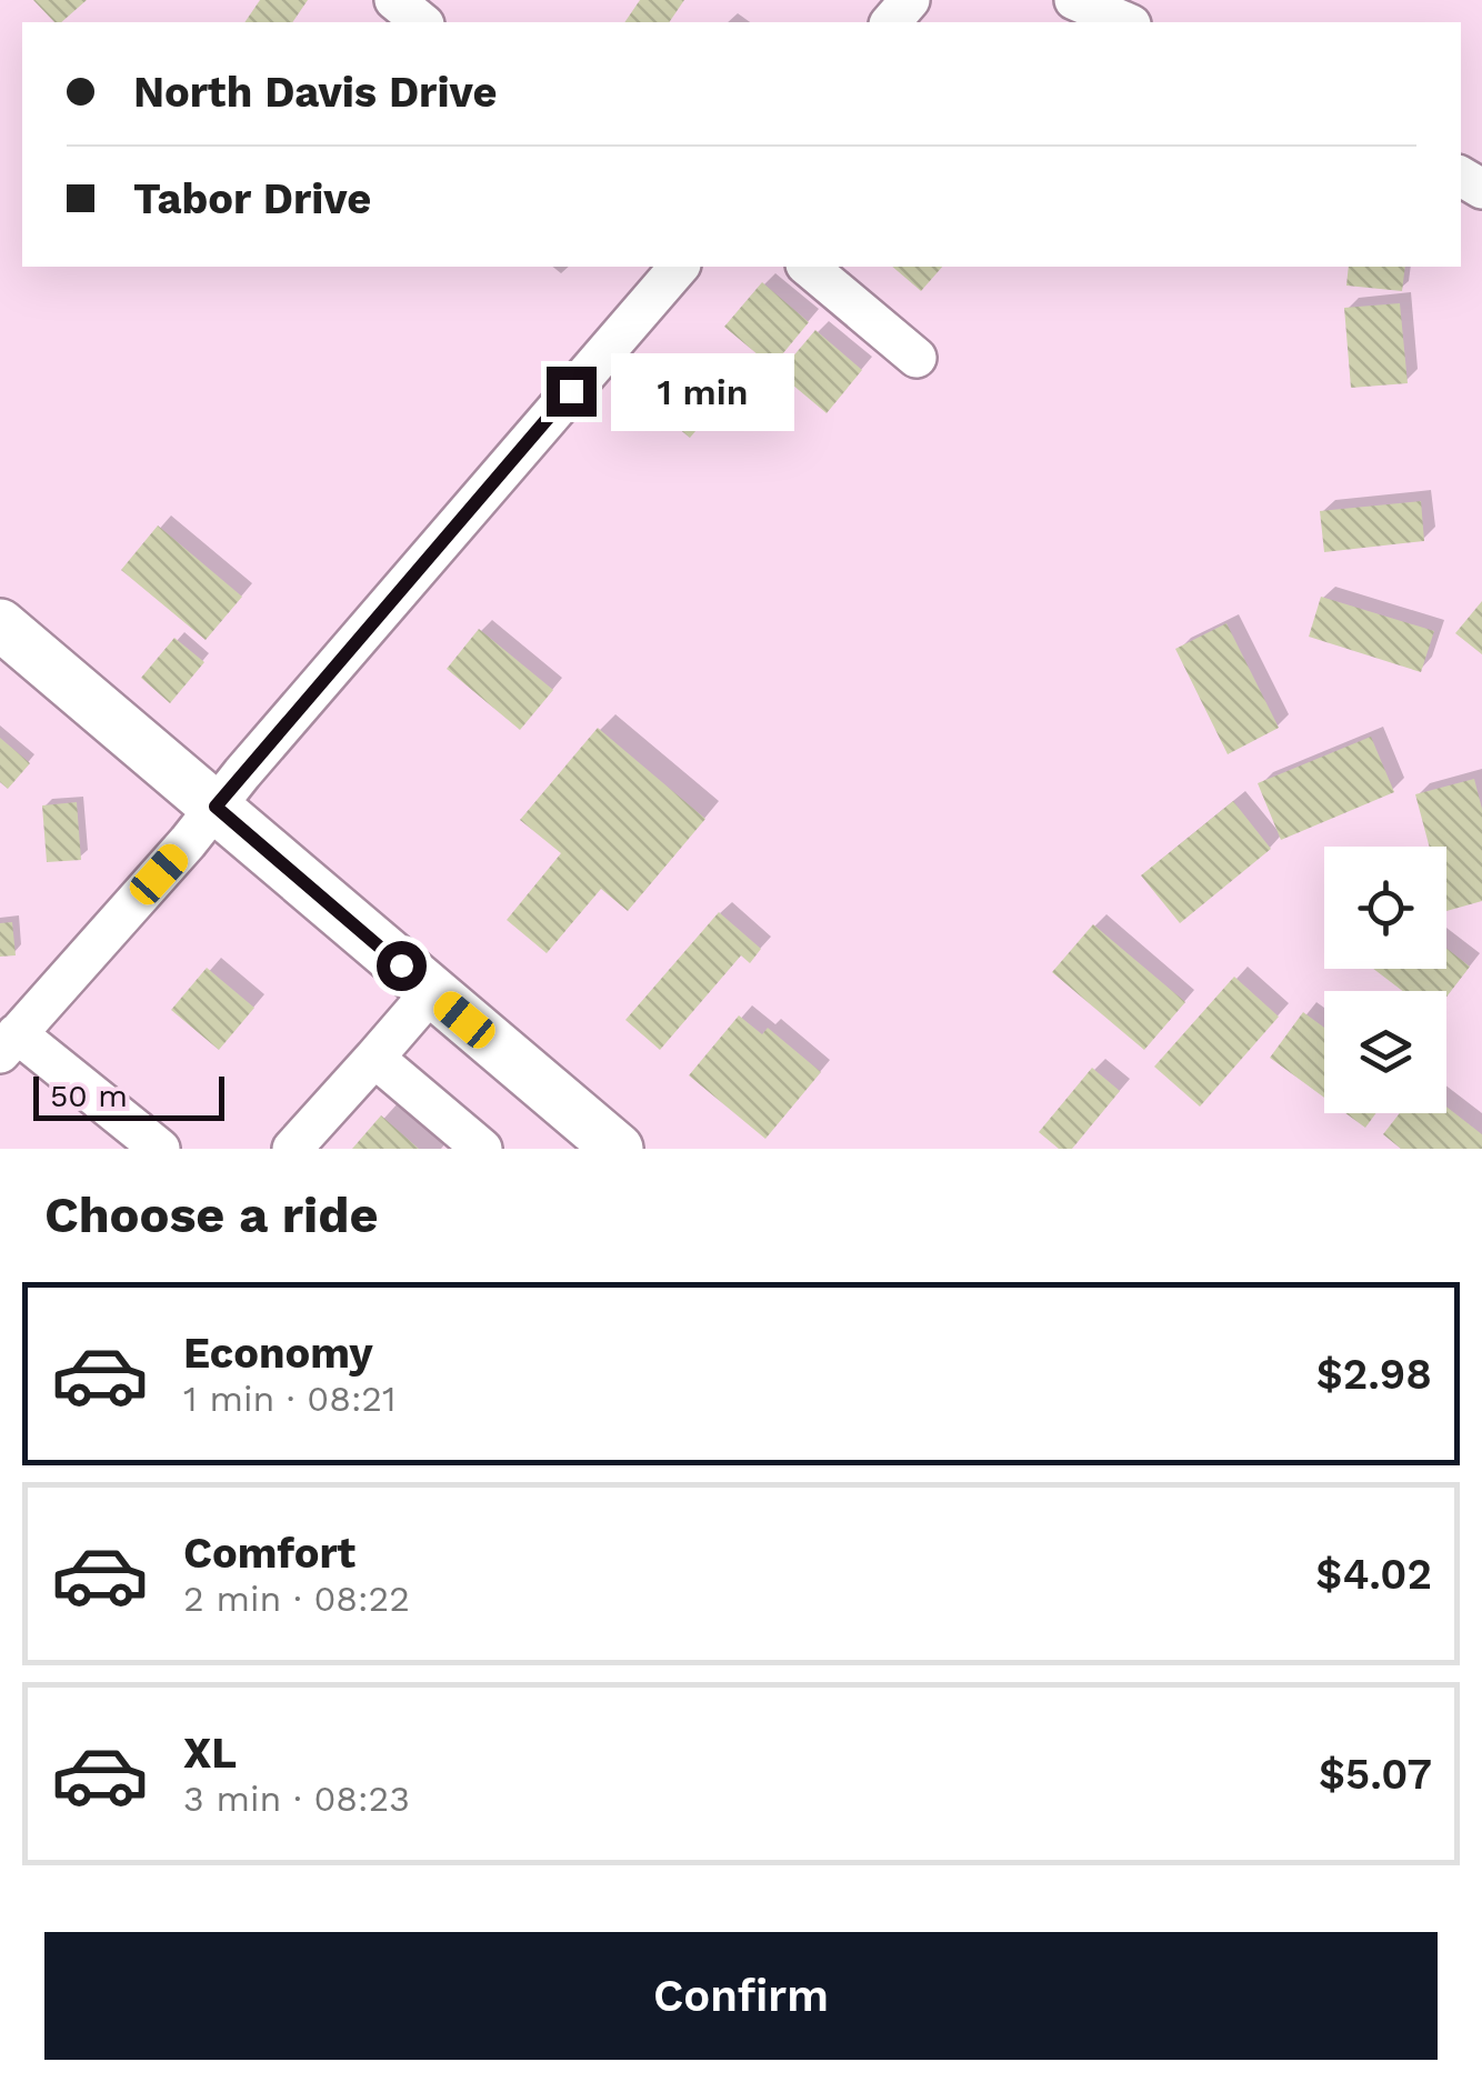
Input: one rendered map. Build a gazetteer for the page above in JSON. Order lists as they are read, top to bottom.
{
  "scale_bar": "50 m",
  "page": {
    "banner": ["North Davis Drive", "Tabor Drive"],
    "bubble": "1 min",
    "scale": "50 m",
    "heading": "Choose a ride",
    "list": [
      {
        "name": "Economy",
        "note": "1 min · 08:21",
        "value": "$2.98"
      },
      {
        "name": "Comfort",
        "note": "2 min · 08:22",
        "value": "$4.02"
      },
      {
        "name": "XL",
        "note": "3 min · 08:23",
        "value": "$5.07"
      }
    ],
    "buttons": "Confirm"
  }
}
